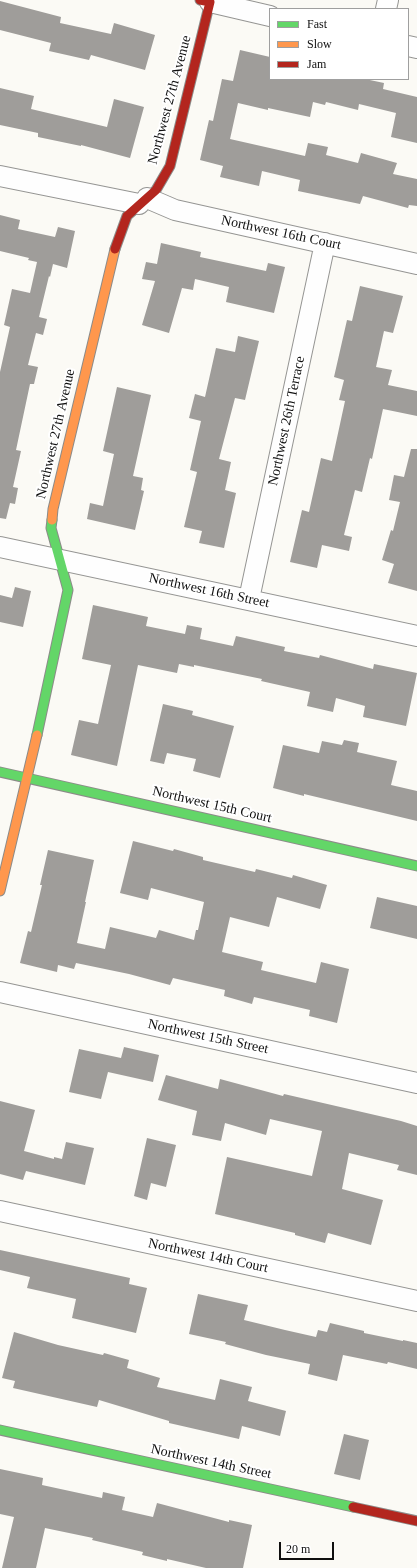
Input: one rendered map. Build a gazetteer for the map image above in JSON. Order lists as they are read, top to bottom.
{
  "streets": {
    "street": [
      "Northwest 27th Avenue",
      "Northwest 16th Court",
      "Northwest 26th Terrace",
      "Northwest 16th Street",
      "Northwest 15th Court",
      "Northwest 15th Street",
      "Northwest 14th Court",
      "Northwest 14th Street"
    ]
  },
  "crossings": [
    ["Northwest 27th Avenue", "Northwest 16th Court"],
    ["Northwest 27th Avenue", "Northwest 16th Street"],
    ["Northwest 27th Avenue", "Northwest 15th Court"],
    ["Northwest 16th Court", "Northwest 26th Terrace"],
    ["Northwest 26th Terrace", "Northwest 16th Street"]
  ],
  "legend": ["Fast", "Slow", "Jam"],
  "scale_bar": "20 m"
}
